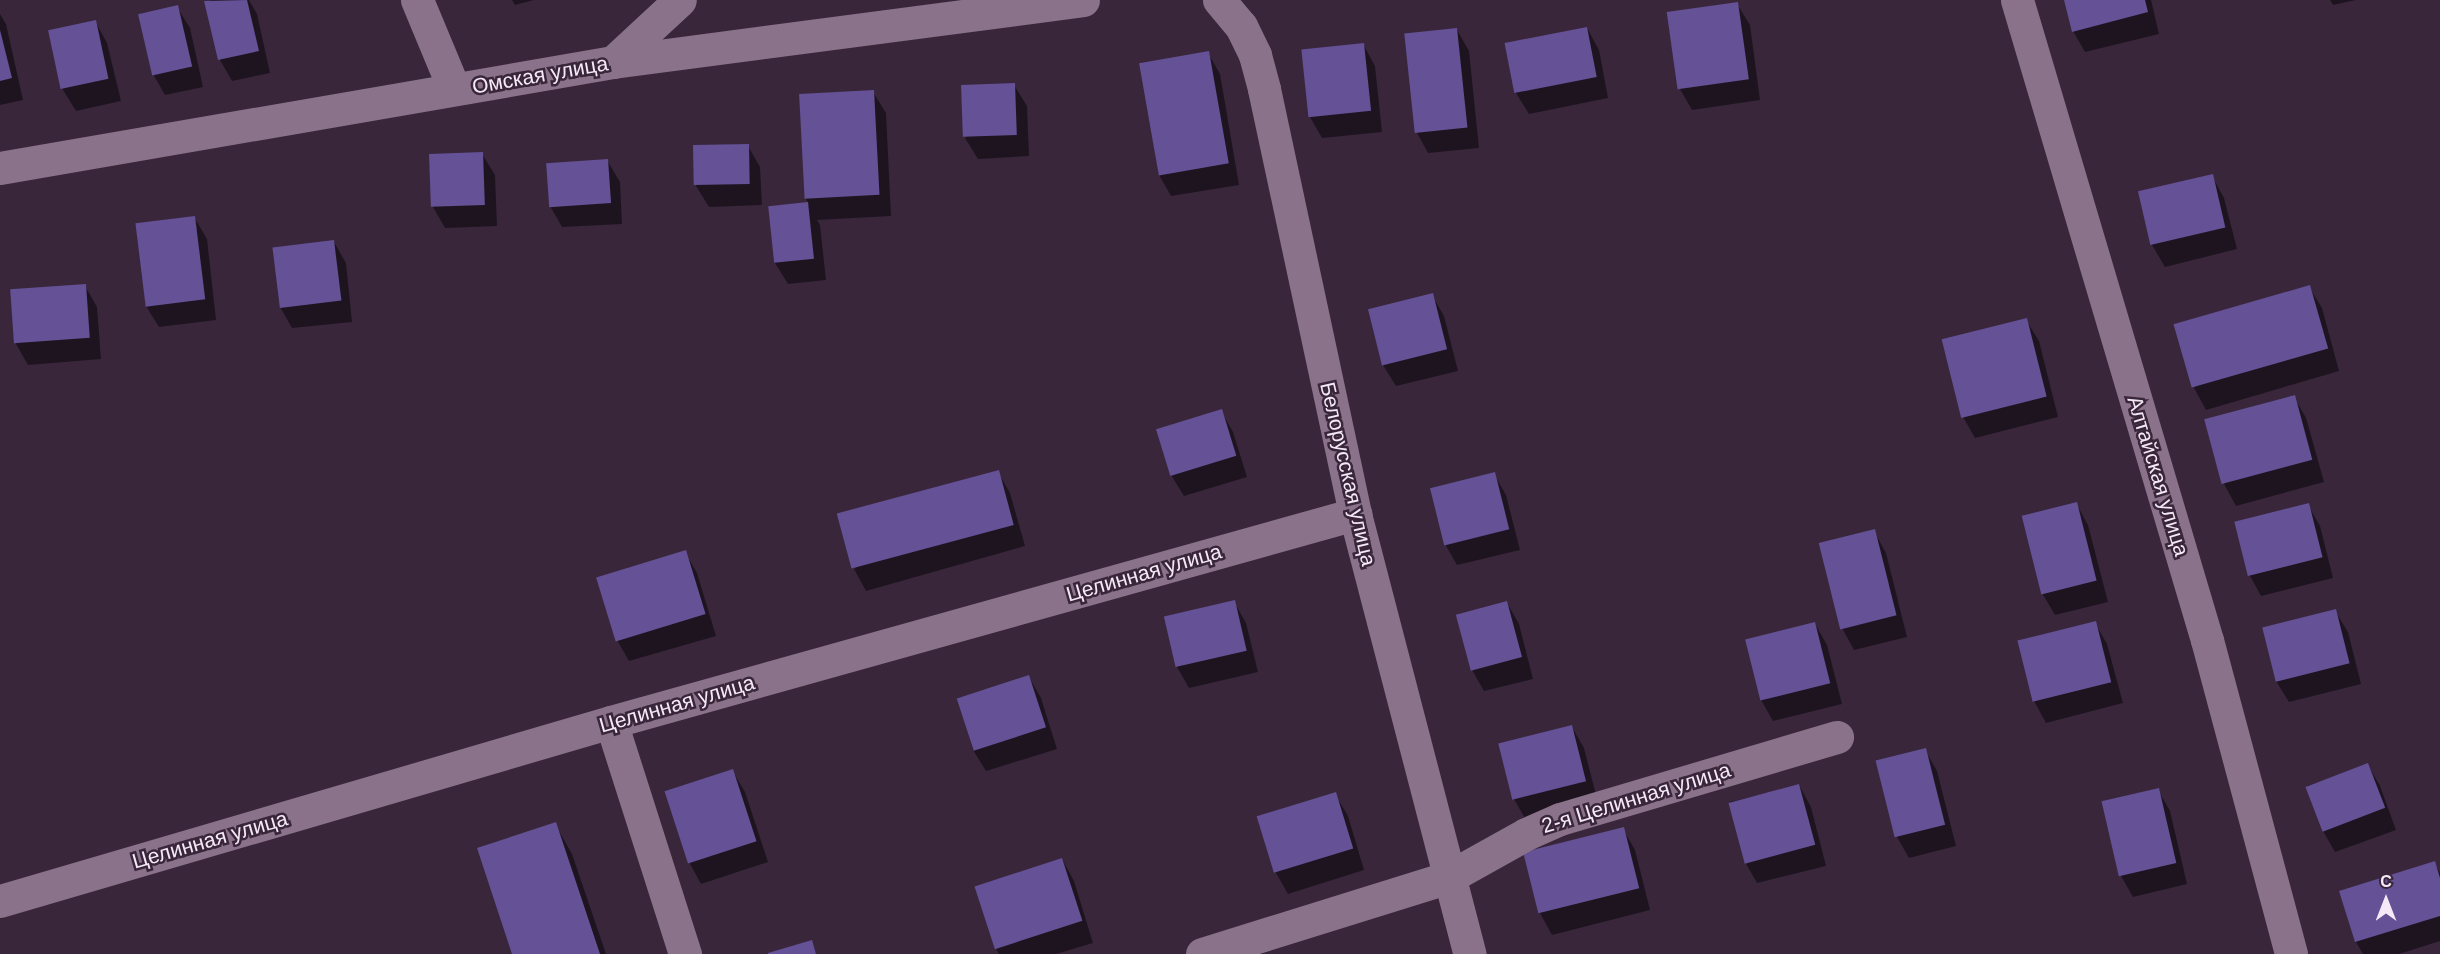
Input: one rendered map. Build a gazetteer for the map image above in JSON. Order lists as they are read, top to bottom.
{
  "streets": {
    "street": [
      "Омская улица",
      "Белорусская улица",
      "Алтайская улица",
      "Целинная улица",
      "2-я Целинная улица"
    ]
  },
  "crossings": [
    ["Белорусская улица", "Целинная улица"],
    ["Белорусская улица", "2-я Целинная улица"]
  ],
  "north": "top"
}
